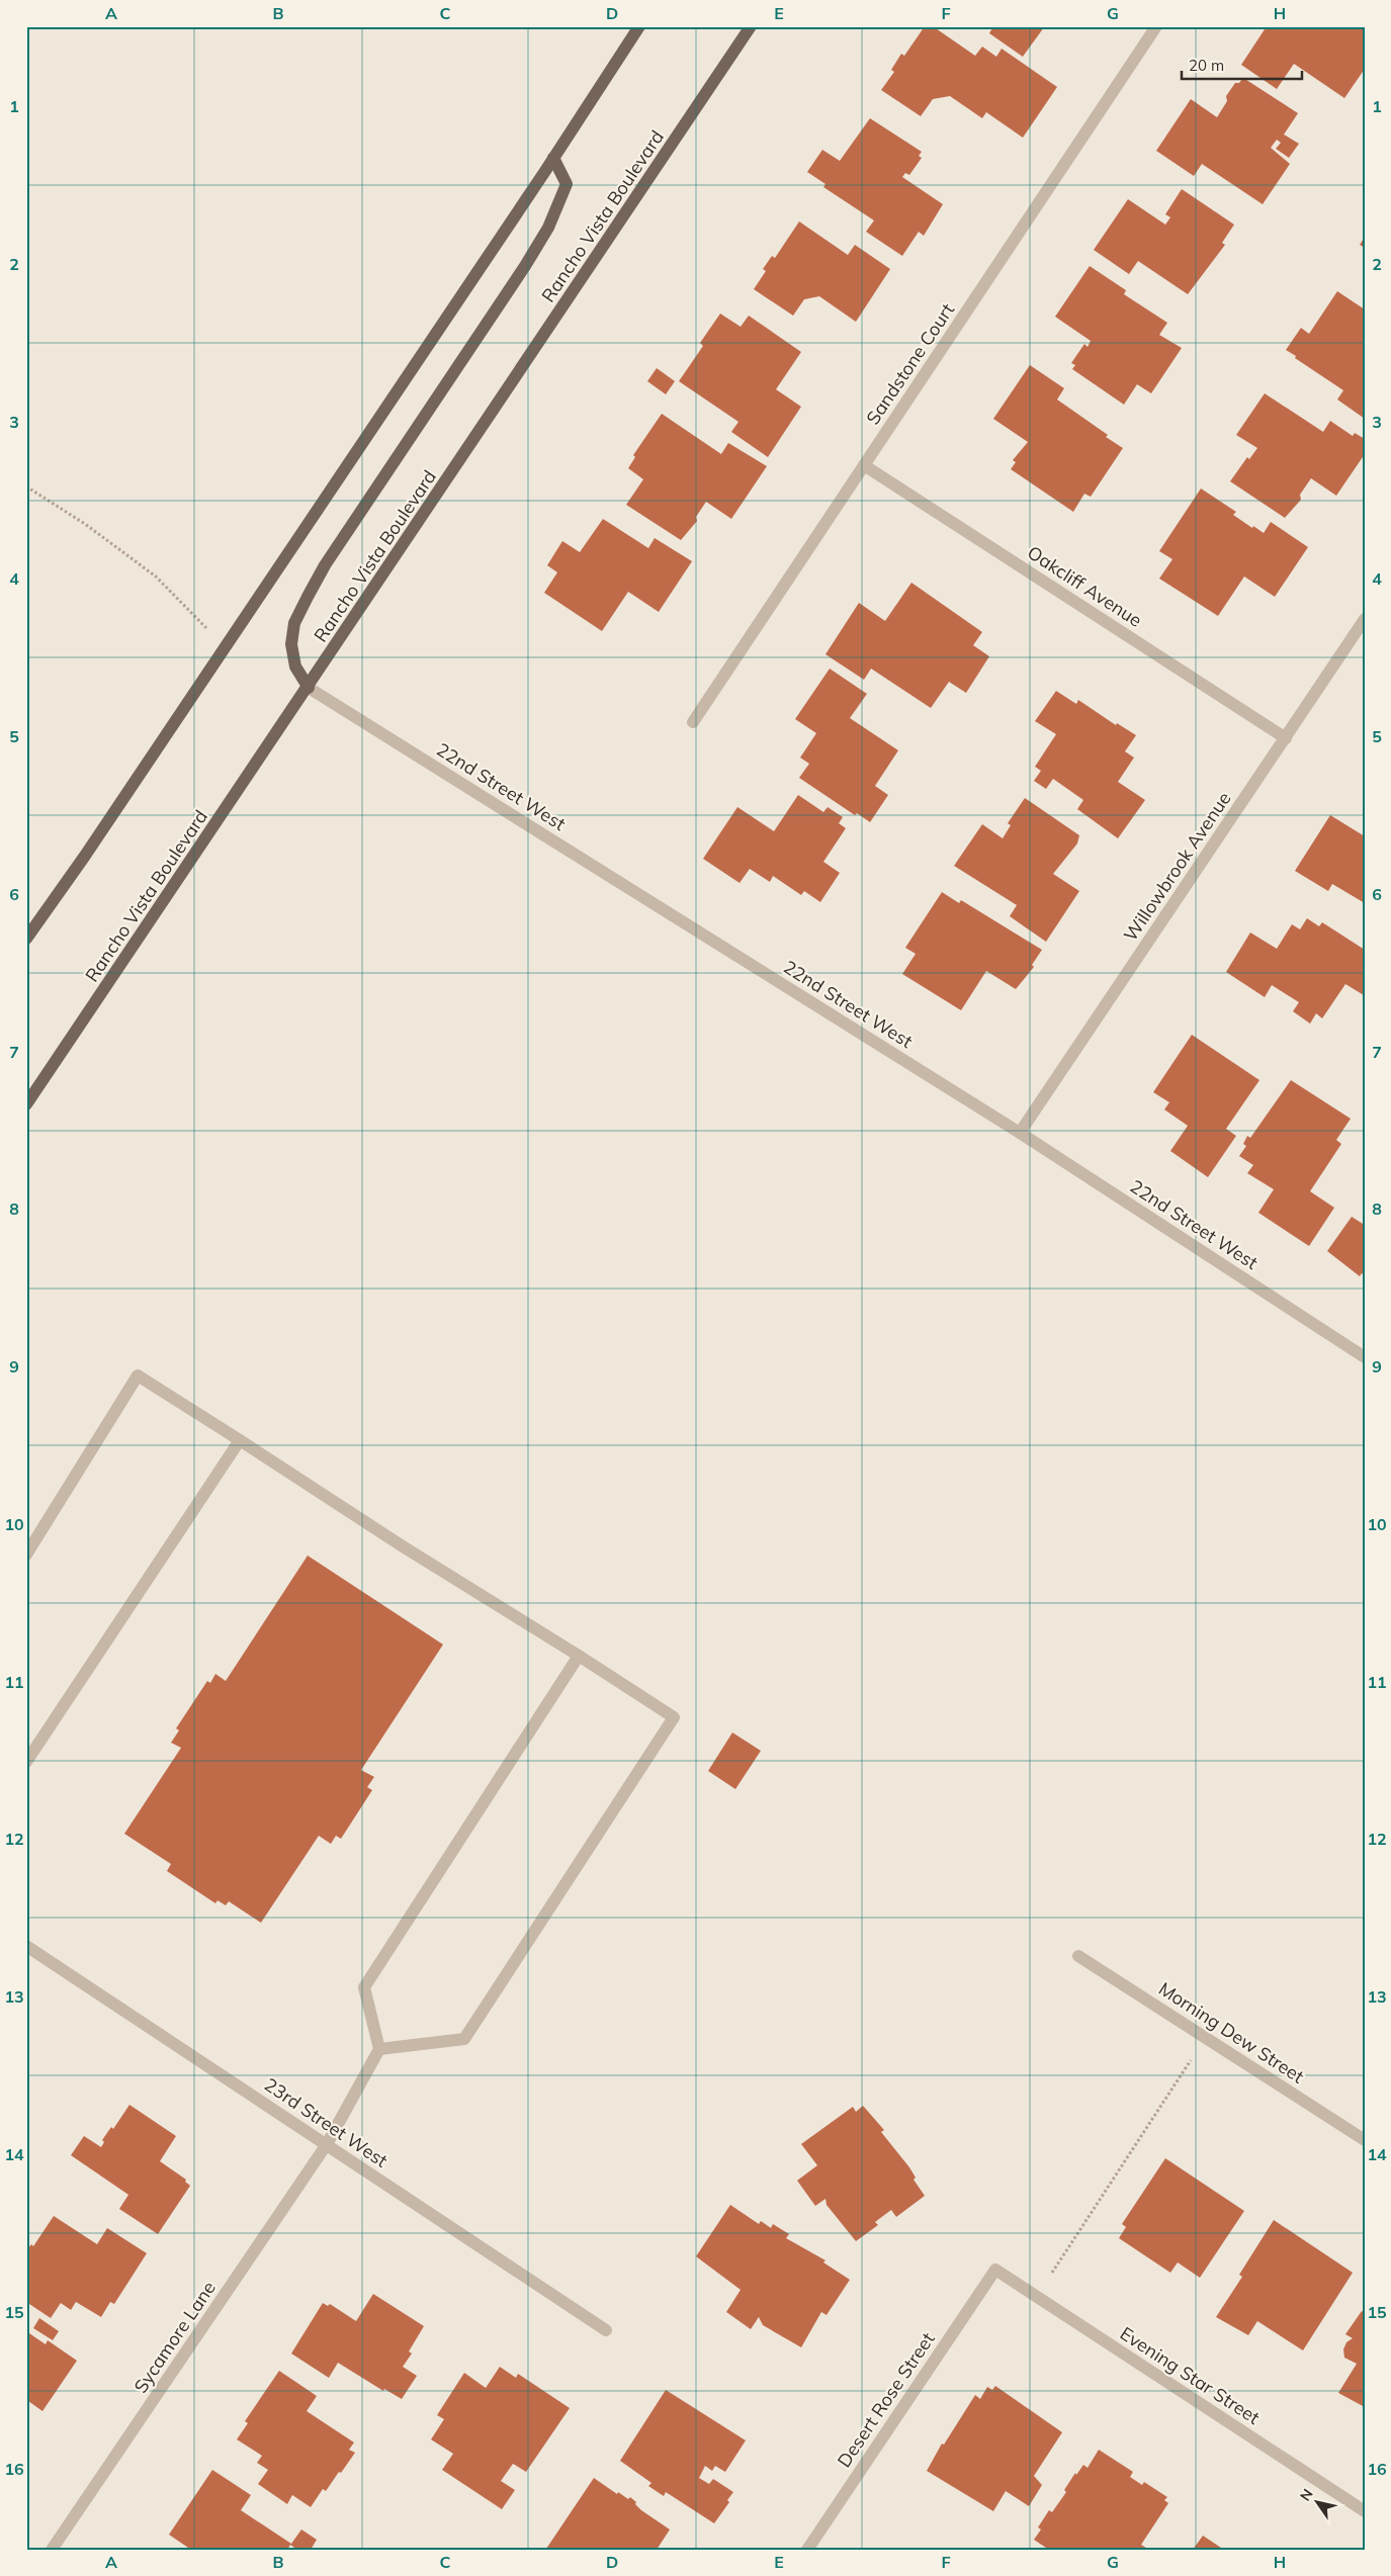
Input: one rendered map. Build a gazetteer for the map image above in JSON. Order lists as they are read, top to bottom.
{
  "streets": {
    "main road": ["Rancho Vista Boulevard"],
    "street": [
      "Sandstone Court",
      "Oakcliff Avenue",
      "22nd Street West",
      "Willowbrook Avenue",
      "Morning Dew Street",
      "23rd Street West",
      "Sycamore Lane",
      "Evening Star Street",
      "Desert Rose Street"
    ]
  },
  "crossings": [
    ["Rancho Vista Boulevard", "22nd Street West"],
    ["Sandstone Court", "Oakcliff Avenue"],
    ["Oakcliff Avenue", "Willowbrook Avenue"],
    ["22nd Street West", "Willowbrook Avenue"],
    ["23rd Street West", "Sycamore Lane"],
    ["Evening Star Street", "Desert Rose Street"]
  ],
  "scale_bar": "20 m",
  "north": "top left",
  "grid": {
    "columns": [
      "A",
      "B",
      "C",
      "D",
      "E",
      "F",
      "G",
      "H"
    ],
    "rows": [
      "1",
      "2",
      "3",
      "4",
      "5",
      "6",
      "7",
      "8",
      "9",
      "10",
      "11",
      "12",
      "13",
      "14",
      "15",
      "16"
    ]
  }
}
